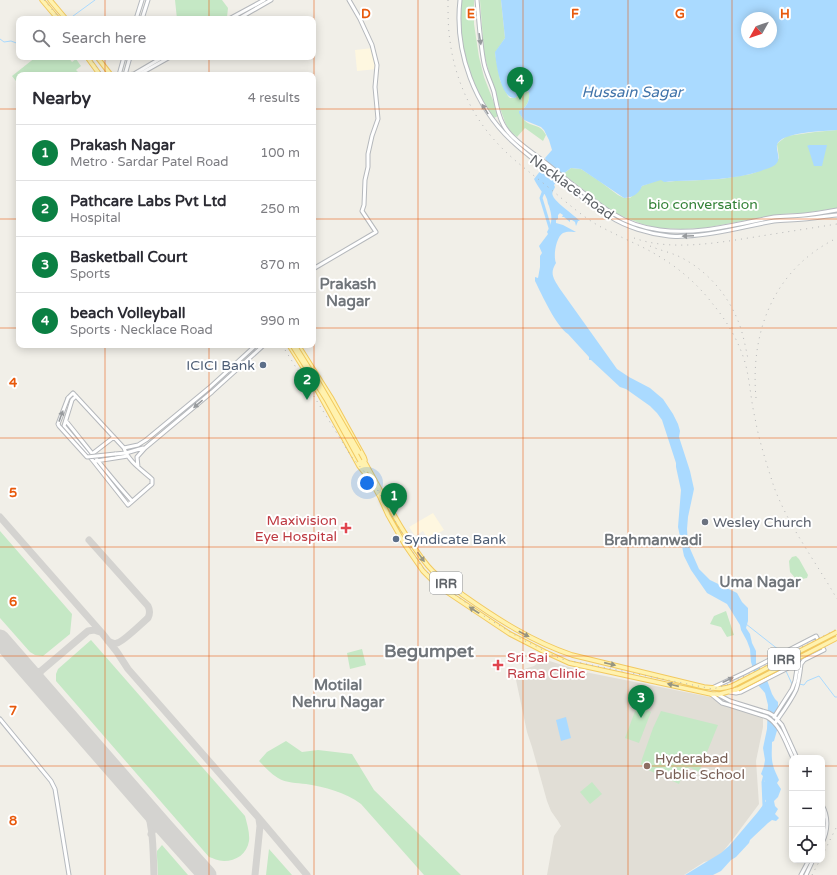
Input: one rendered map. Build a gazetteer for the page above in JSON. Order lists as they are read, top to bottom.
{
  "streets": {
    "main road": ["IRR"],
    "street": ["Necklace Road"]
  },
  "districts": [
    "Prakash Nagar",
    "Brahmanwadi",
    "Uma Nagar",
    "Begumpet",
    "Motilal Nehru Nagar"
  ],
  "water": ["Hussain Sagar"],
  "parks": ["bio conversation"],
  "places": {
    "other": [
      "ICICI Bank",
      "Wesley Church",
      "Syndicate Bank",
      "Hyderabad Public School"
    ],
    "health": ["Maxivision Eye Hospital", "Sri Sai Rama Clinic"]
  },
  "north": "bottom left",
  "page": {
    "search": "Search here",
    "pins": [
      "4",
      "2",
      "1",
      "3"
    ],
    "heading": ["Nearby", "4 results"],
    "list": [
      {
        "mark": "1",
        "name": "Prakash Nagar",
        "note": "Metro · Sardar Patel Road",
        "value": "100 m"
      },
      {
        "mark": "2",
        "name": "Pathcare Labs Pvt Ltd",
        "note": "Hospital",
        "value": "250 m"
      },
      {
        "mark": "3",
        "name": "Basketball Court",
        "note": "Sports",
        "value": "870 m"
      },
      {
        "mark": "4",
        "name": "beach Volleyball",
        "note": "Sports · Necklace Road",
        "value": "990 m"
      }
    ],
    "map_buttons": ["+", "−"]
  },
  "grid": {
    "columns": [
      "D",
      "E",
      "F",
      "G",
      "H"
    ],
    "rows": [
      "4",
      "5",
      "6",
      "7",
      "8"
    ]
  }
}
